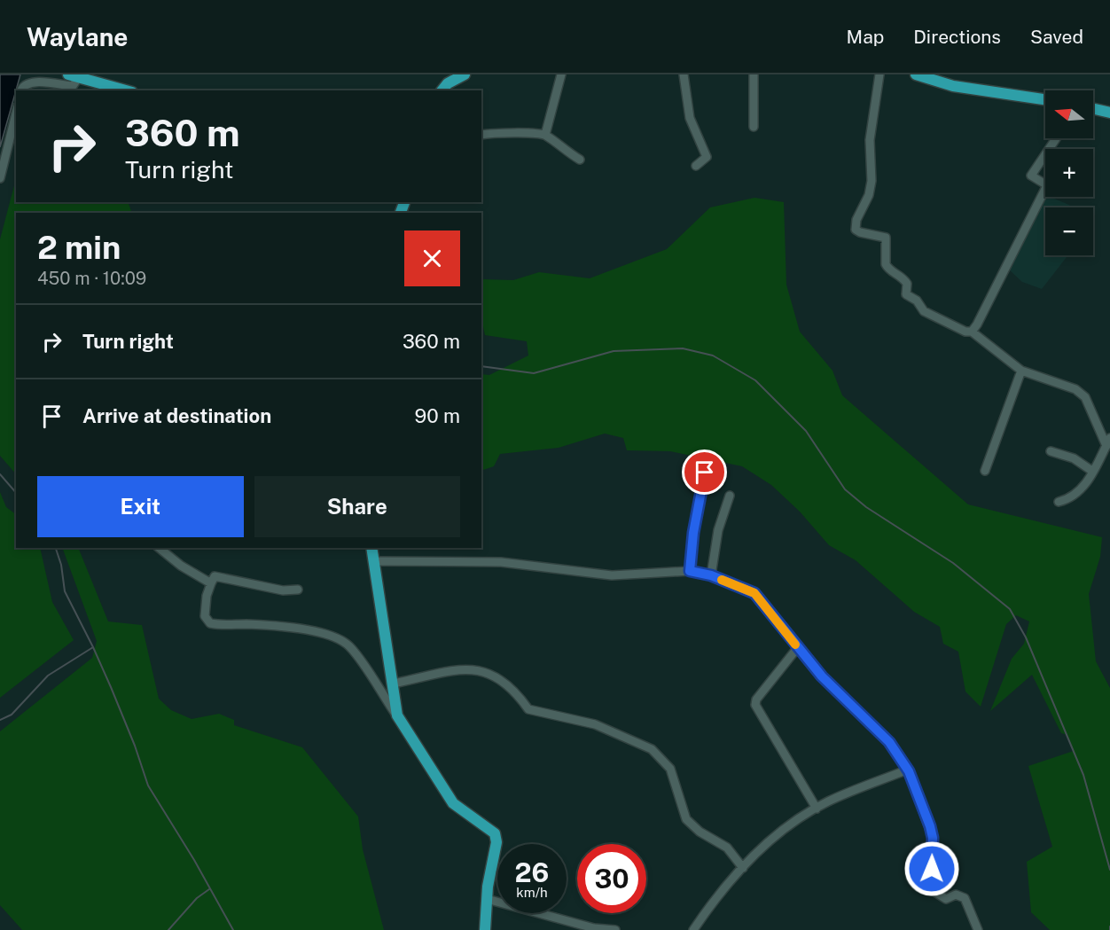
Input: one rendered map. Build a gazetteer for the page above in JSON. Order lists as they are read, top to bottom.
{
  "north": "left",
  "page": {
    "header": "Waylane",
    "nav": ["Map", "Directions", "Saved"],
    "map_buttons": ["+", "−"],
    "turn": ["360 m", "Turn right"],
    "heading": ["2 min", "450 m · 10:09"],
    "list": [
      {
        "name": "Turn right",
        "value": "360 m"
      },
      {
        "name": "Arrive at destination",
        "value": "90 m"
      }
    ],
    "buttons": ["Exit", "Share"],
    "speed": "26 km/h",
    "limit": "30"
  }
}
